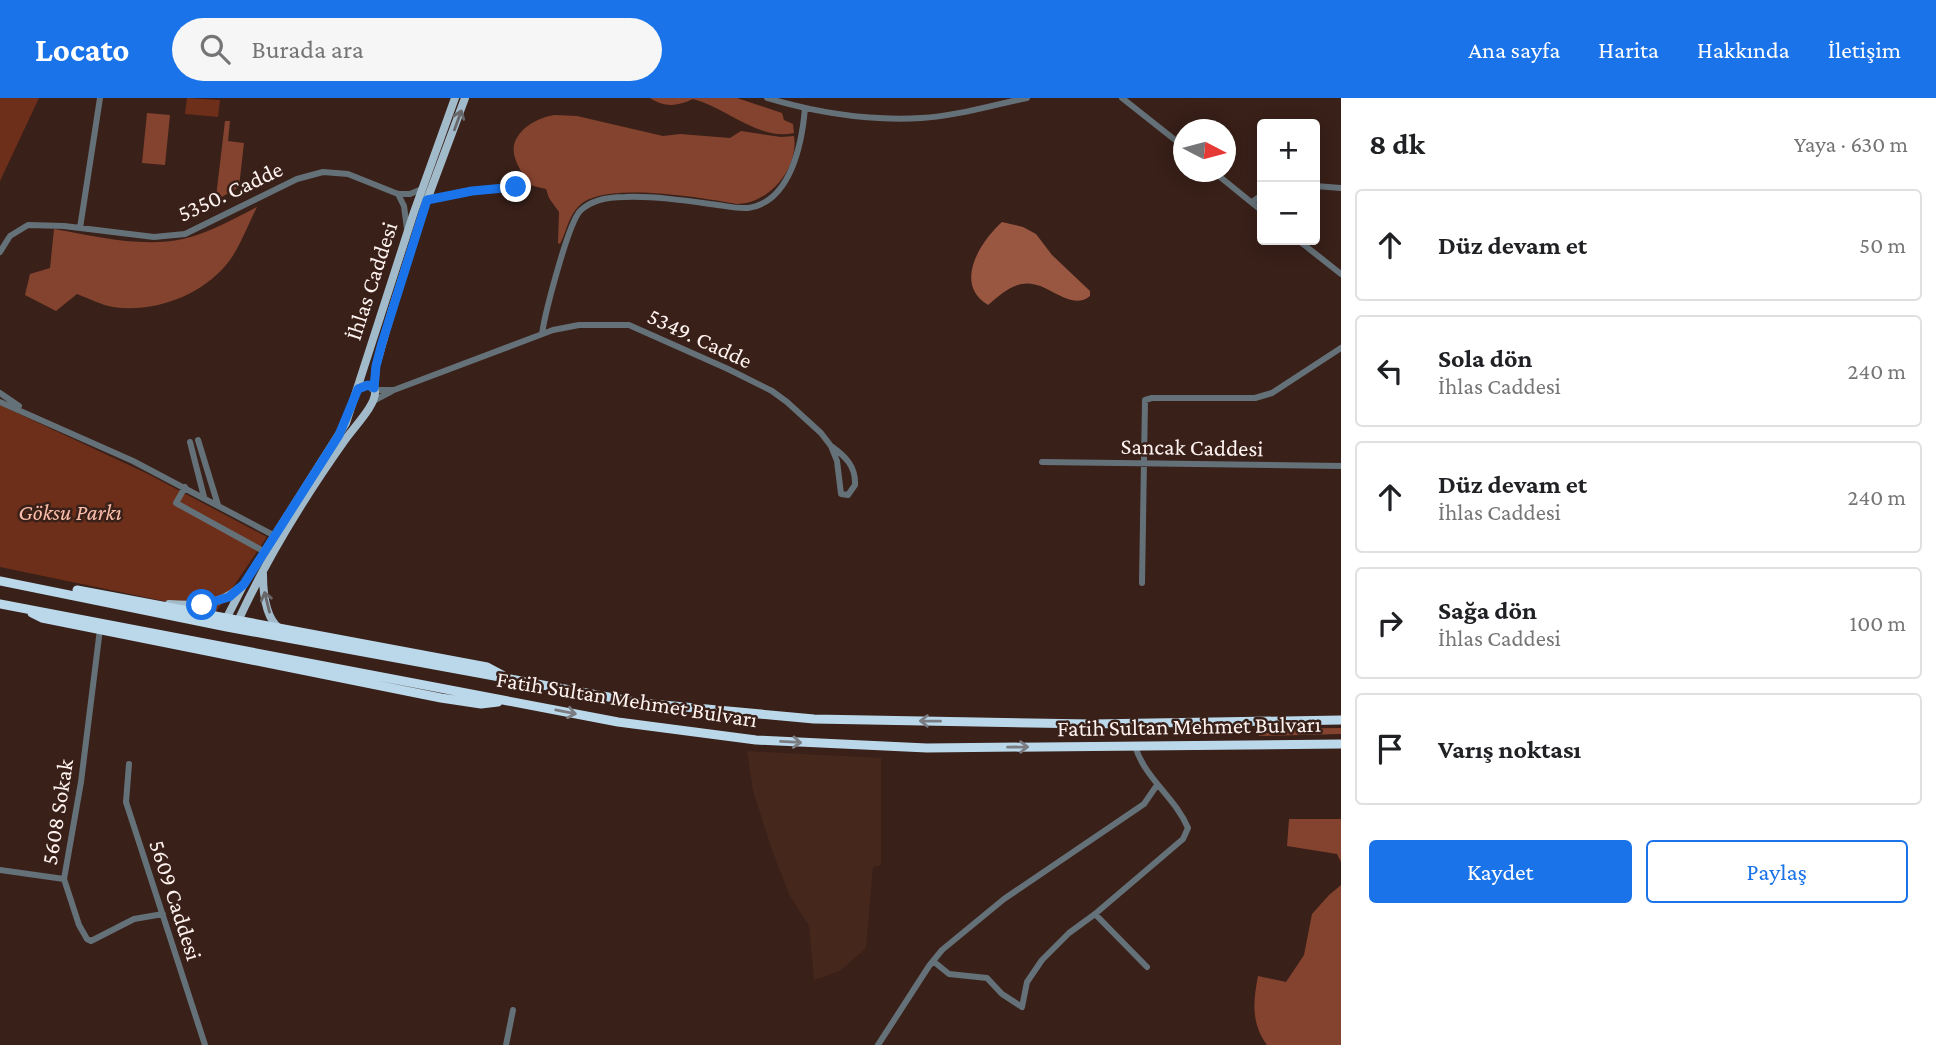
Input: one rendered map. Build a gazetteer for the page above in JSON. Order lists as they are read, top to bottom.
{
  "streets": {
    "highway": ["Fatih Sultan Mehmet Bulvarı"],
    "main road": ["İhlas Caddesi"],
    "street": [
      "5350. Cadde",
      "5349. Cadde",
      "Sancak Caddesi",
      "5608 Sokak",
      "5609 Caddesi"
    ]
  },
  "crossings": [
    ["İhlas Caddesi", "5349. Cadde"]
  ],
  "parks": ["Göksu Parkı"],
  "north": "right",
  "page": {
    "header": "Locato",
    "search": "Burada ara",
    "nav": [
      "Ana sayfa",
      "Harita",
      "Hakkında",
      "İletişim"
    ],
    "heading": ["8 dk", "Yaya · 630 m"],
    "map_buttons": ["+", "−"],
    "list": [
      ["Düz devam et", "50 m"],
      ["Sola dön", "İhlas Caddesi", "240 m"],
      ["Düz devam et", "İhlas Caddesi", "240 m"],
      ["Sağa dön", "İhlas Caddesi", "100 m"],
      "Varış noktası"
    ],
    "buttons": ["Kaydet", "Paylaş"]
  }
}
